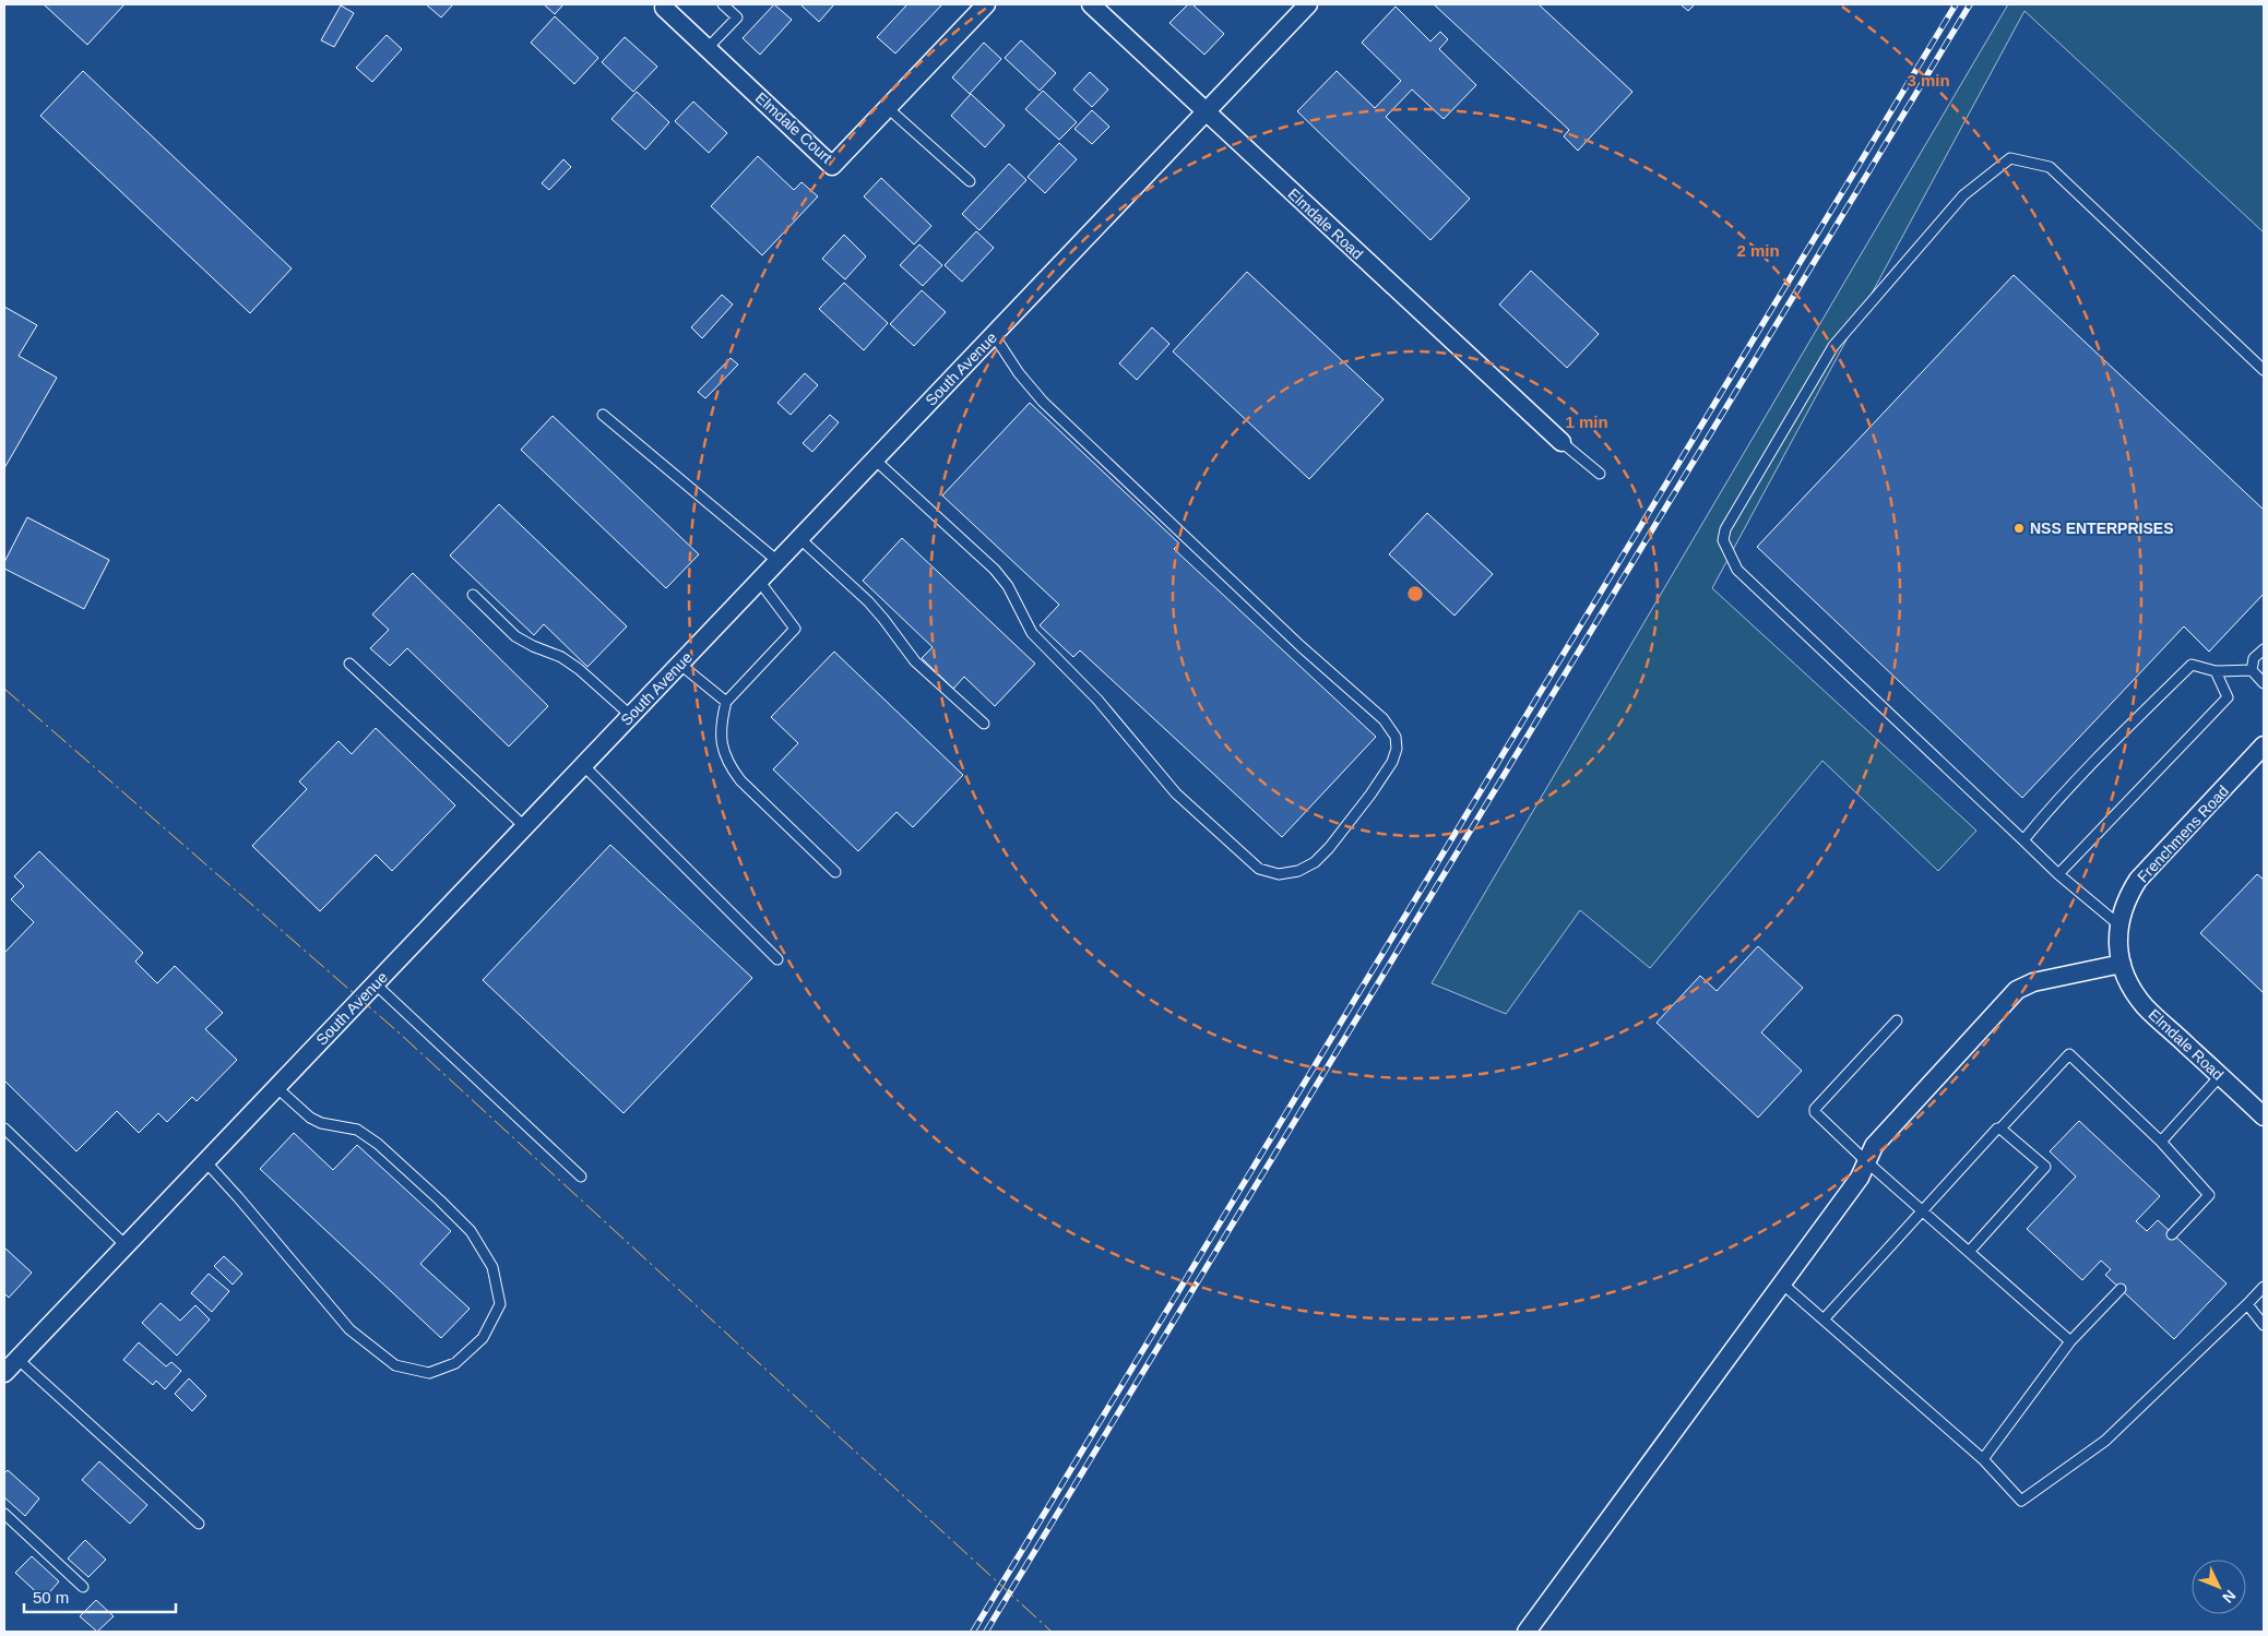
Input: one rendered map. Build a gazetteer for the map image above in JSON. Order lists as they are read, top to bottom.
{
  "streets": {
    "street": [
      "Elmdale Court",
      "Elmdale Road",
      "South Avenue",
      "Frenchmens Road"
    ]
  },
  "crossings": [
    ["Elmdale Road", "South Avenue"],
    ["Elmdale Road", "Frenchmens Road"]
  ],
  "places": ["NSS ENTERPRISES"],
  "scale_bar": "50 m",
  "north": "bottom right",
  "rings": ["3 min", "2 min", "1 min"]
}
